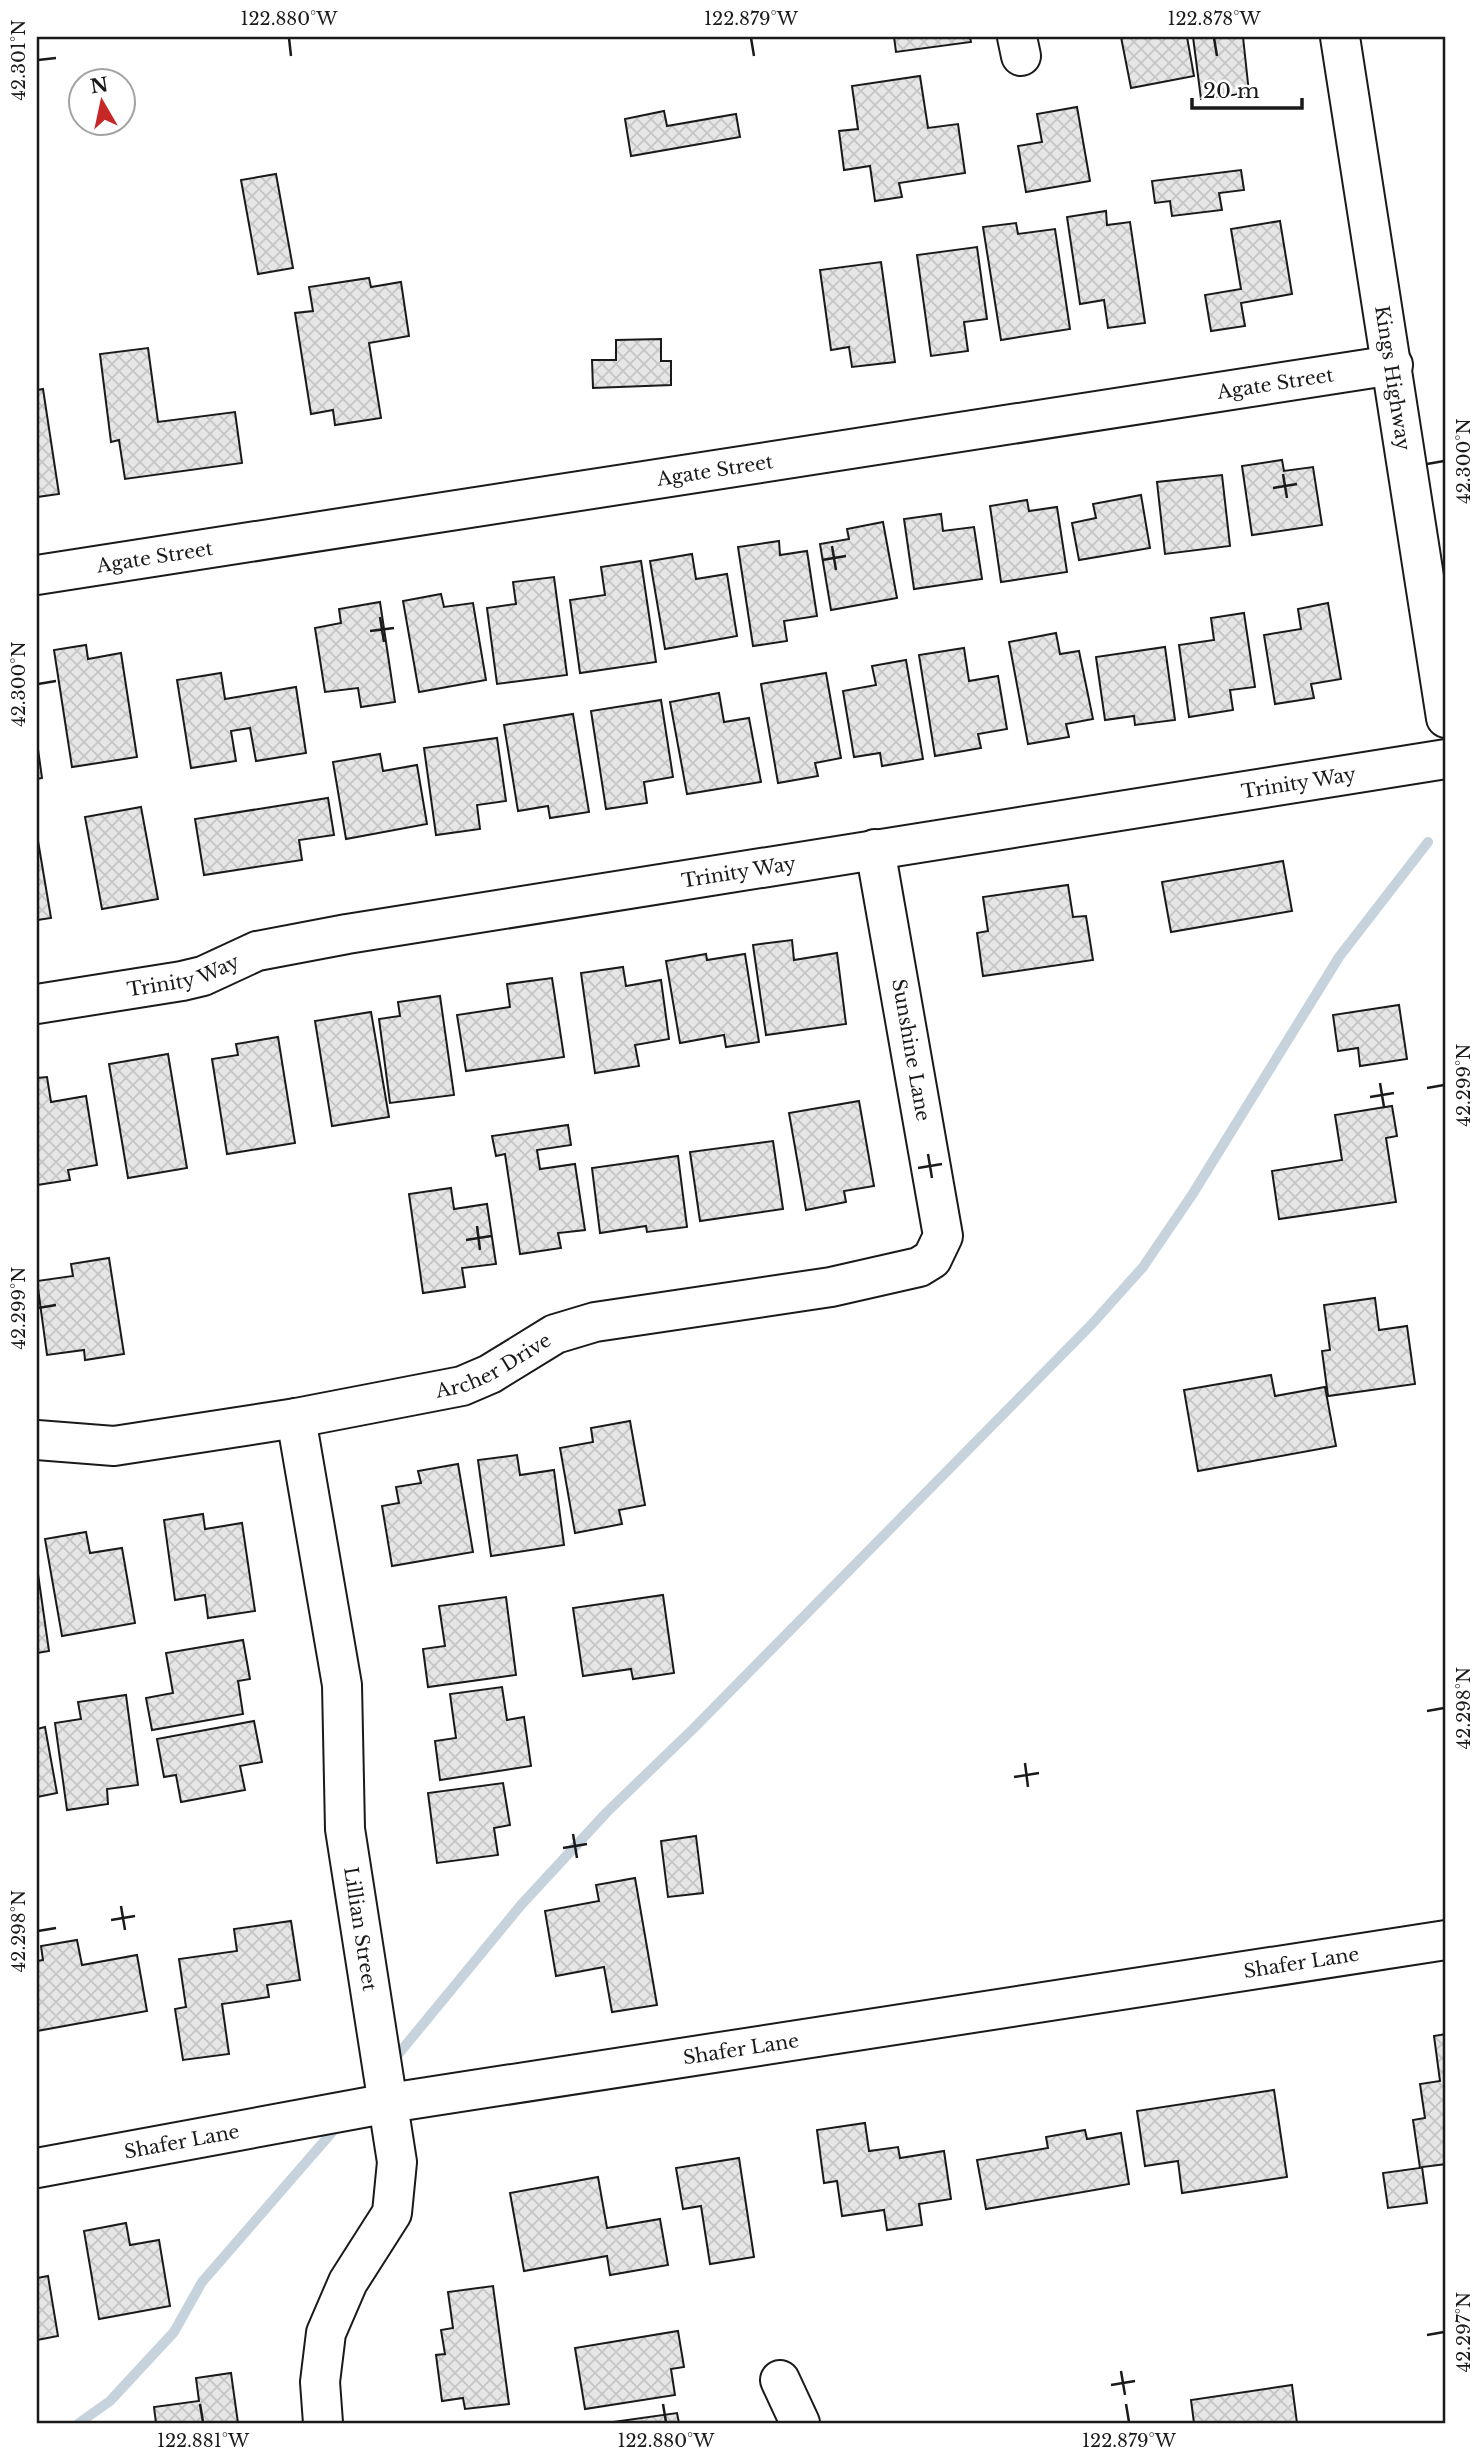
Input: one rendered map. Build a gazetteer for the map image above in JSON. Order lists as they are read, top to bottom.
{
  "streets": {
    "street": [
      "Kings Highway",
      "Agate Street",
      "Trinity Way",
      "Sunshine Lane",
      "Archer Drive",
      "Lillian Street",
      "Shafer Lane"
    ]
  },
  "crossings": [
    ["Kings Highway", "Agate Street"],
    ["Trinity Way", "Sunshine Lane"],
    ["Sunshine Lane", "Archer Drive"],
    ["Archer Drive", "Lillian Street"],
    ["Lillian Street", "Shafer Lane"]
  ],
  "scale_bar": "20 m",
  "north": "top",
  "coordinates": [
    "122.880°W",
    "122.879°W",
    "122.878°W",
    "42.301°N",
    "42.300°N",
    "42.299°N",
    "42.298°N",
    "42.297°N",
    "122.881°W"
  ]
}
